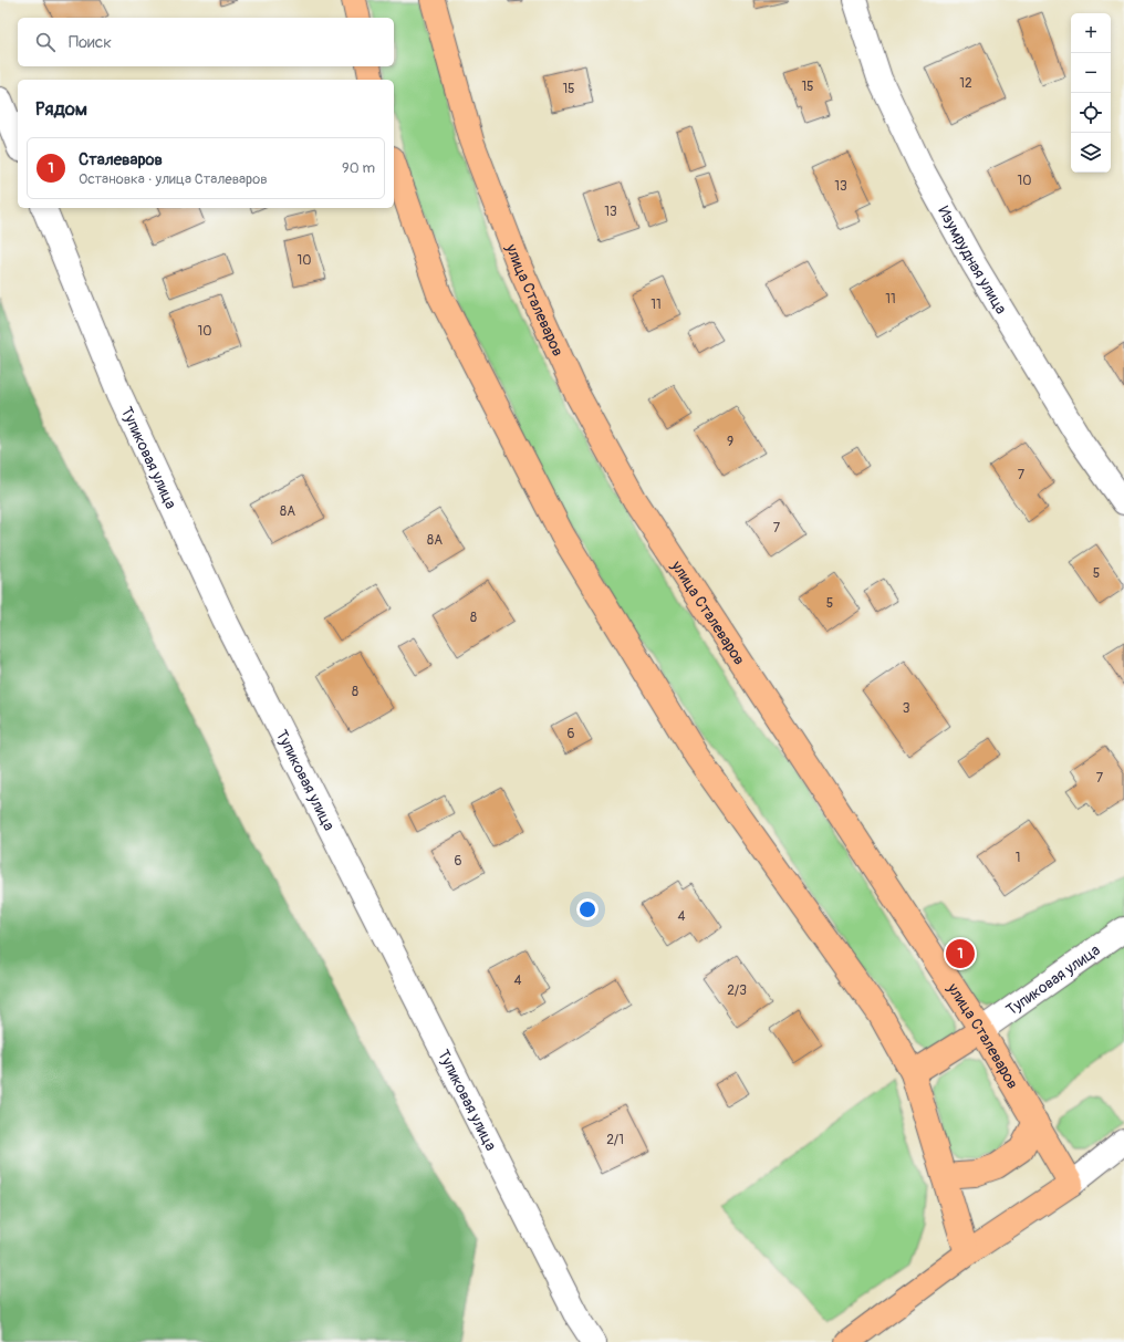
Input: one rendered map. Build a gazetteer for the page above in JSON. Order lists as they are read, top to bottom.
{
  "streets": {
    "main road": ["улица Сталеваров"],
    "street": ["Изумрудная улица", "Тупиковая улица"]
  },
  "crossings": [
    ["улица Сталеваров", "Тупиковая улица"]
  ],
  "house_numbers": [
    "12",
    "15",
    "15",
    "10",
    "13",
    "13",
    "10",
    "11",
    "11",
    "10",
    "9",
    "7",
    "8А",
    "7",
    "8А",
    "5",
    "5",
    "8",
    "8",
    "3",
    "6",
    "7",
    "1",
    "6",
    "4",
    "4",
    "2/3",
    "2/1"
  ],
  "page": {
    "map_buttons": ["+", "−"],
    "search": "Поиск",
    "heading": "Рядом",
    "list": [
      {
        "mark": "1",
        "name": "Сталеваров",
        "note": "Остановка · улица Сталеваров",
        "value": "90 m"
      }
    ],
    "pins": "1"
  }
}
